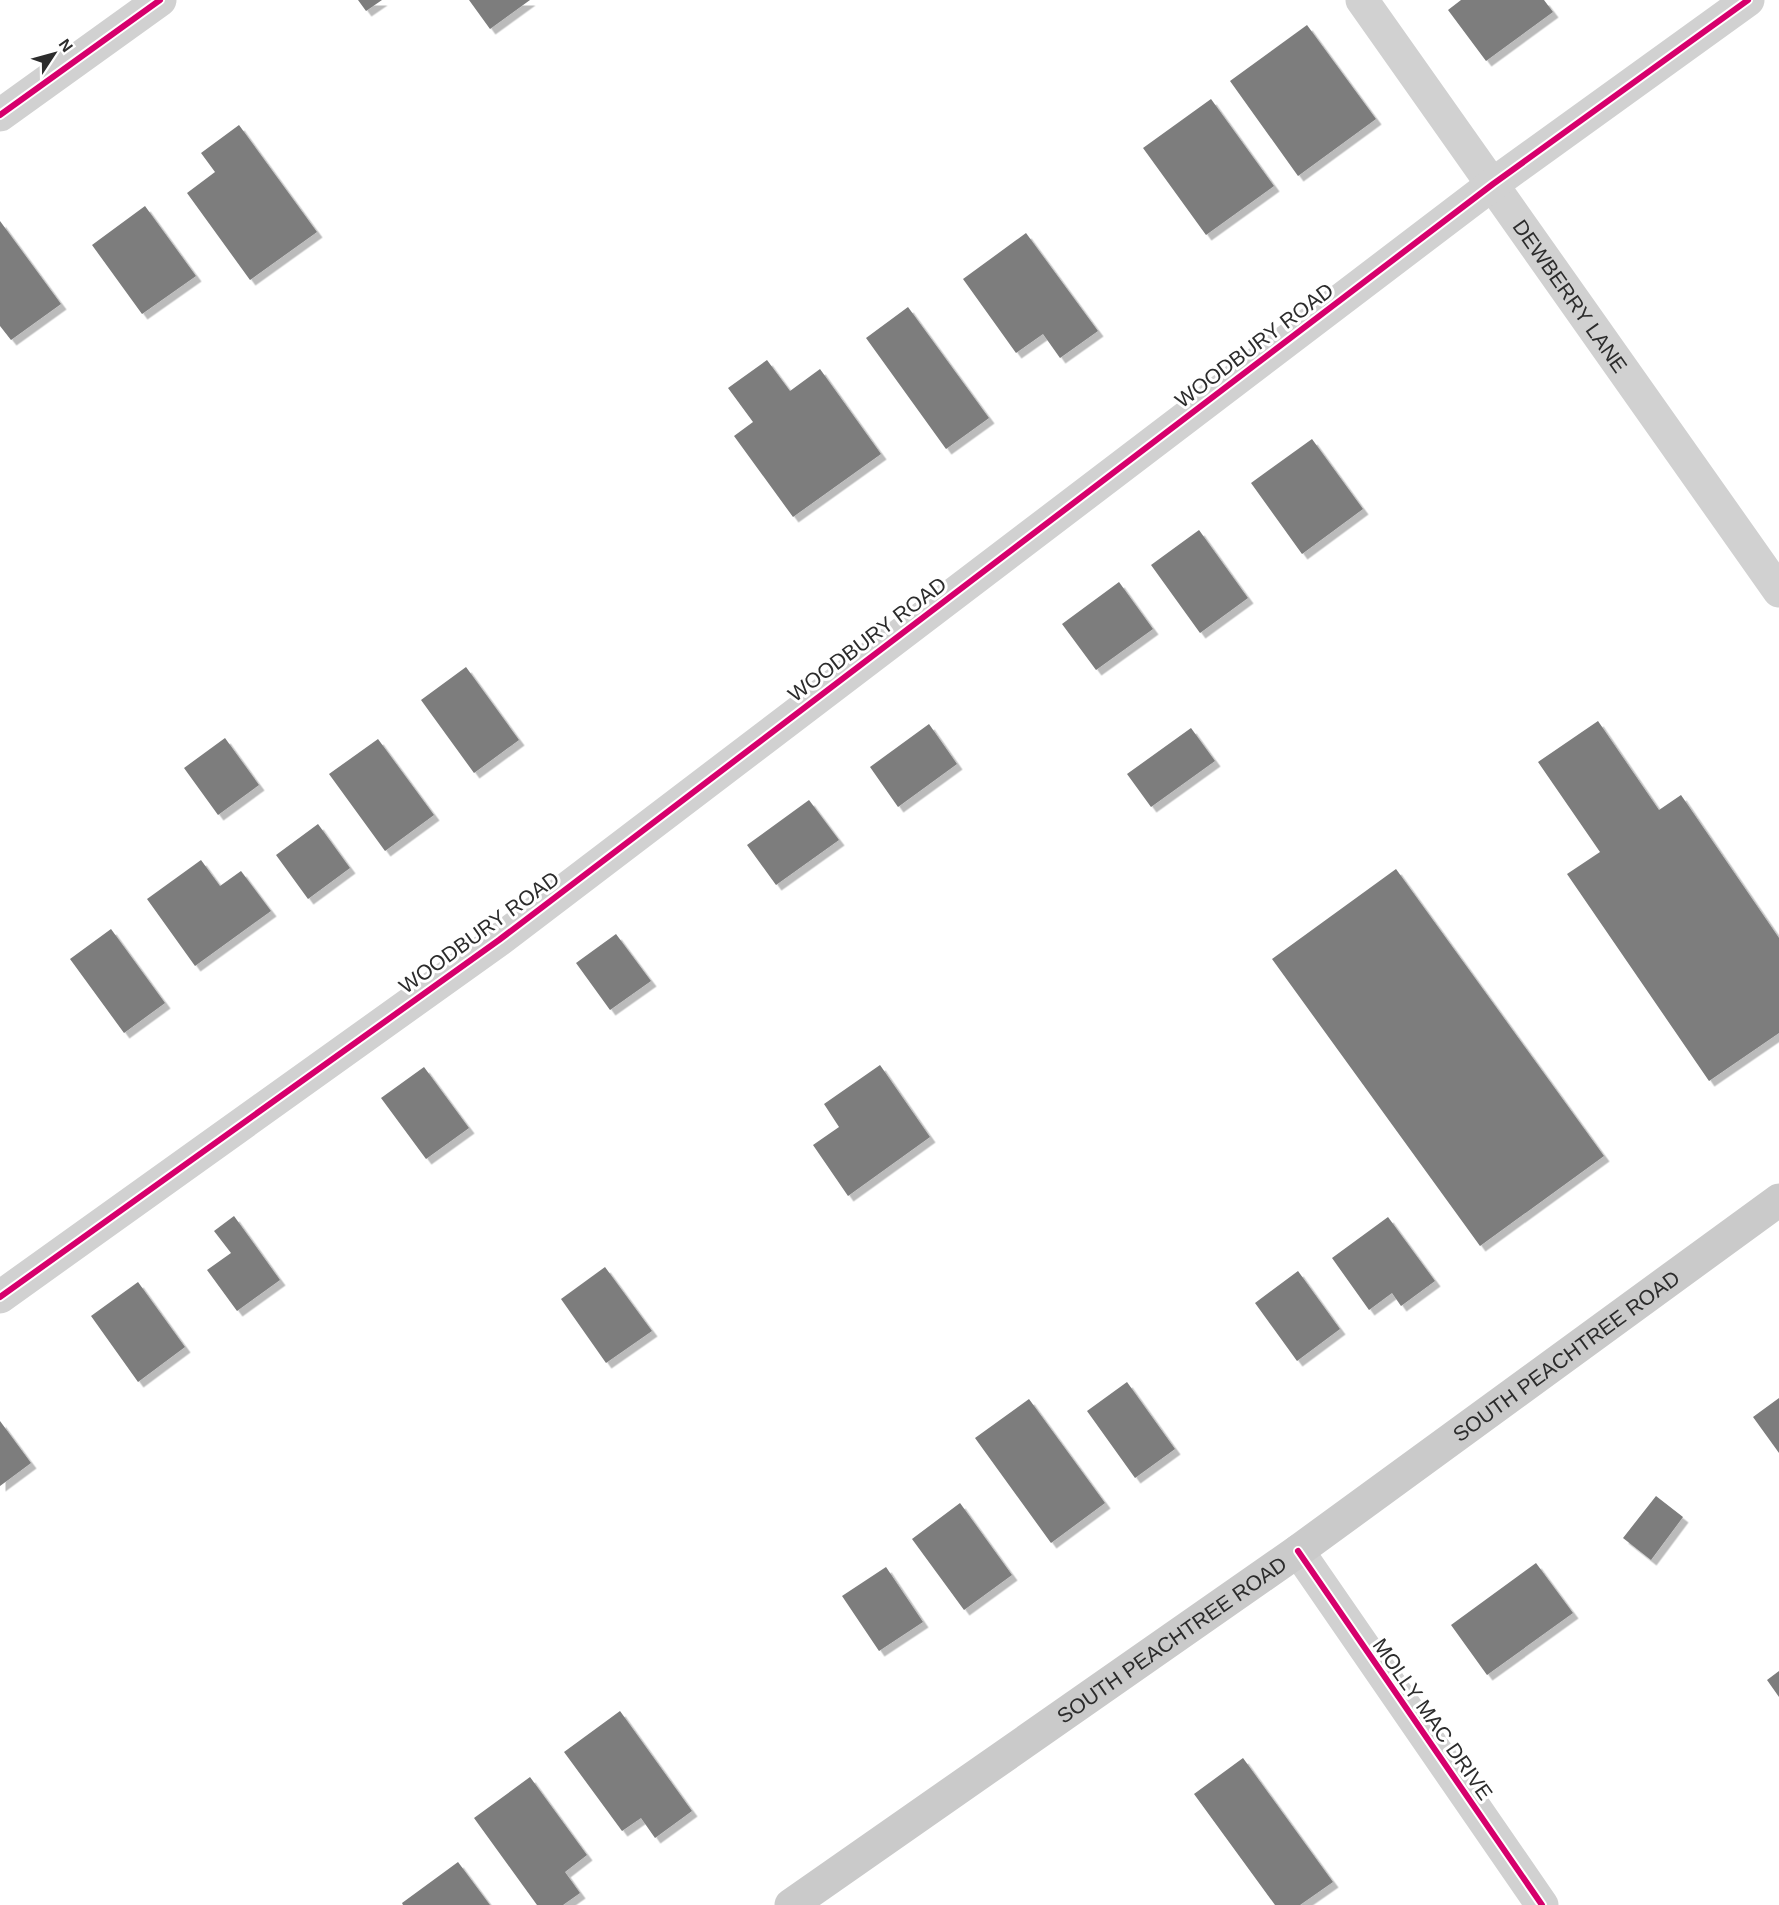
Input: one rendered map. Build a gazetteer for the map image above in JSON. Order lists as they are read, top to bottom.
{
  "streets": {
    "main road": ["SOUTH PEACHTREE ROAD"],
    "street": ["DEWBERRY LANE", "WOODBURY ROAD", "MOLLY MAC DRIVE"]
  },
  "crossings": [
    ["DEWBERRY LANE", "WOODBURY ROAD"],
    ["SOUTH PEACHTREE ROAD", "MOLLY MAC DRIVE"]
  ],
  "north": "top right"
}
